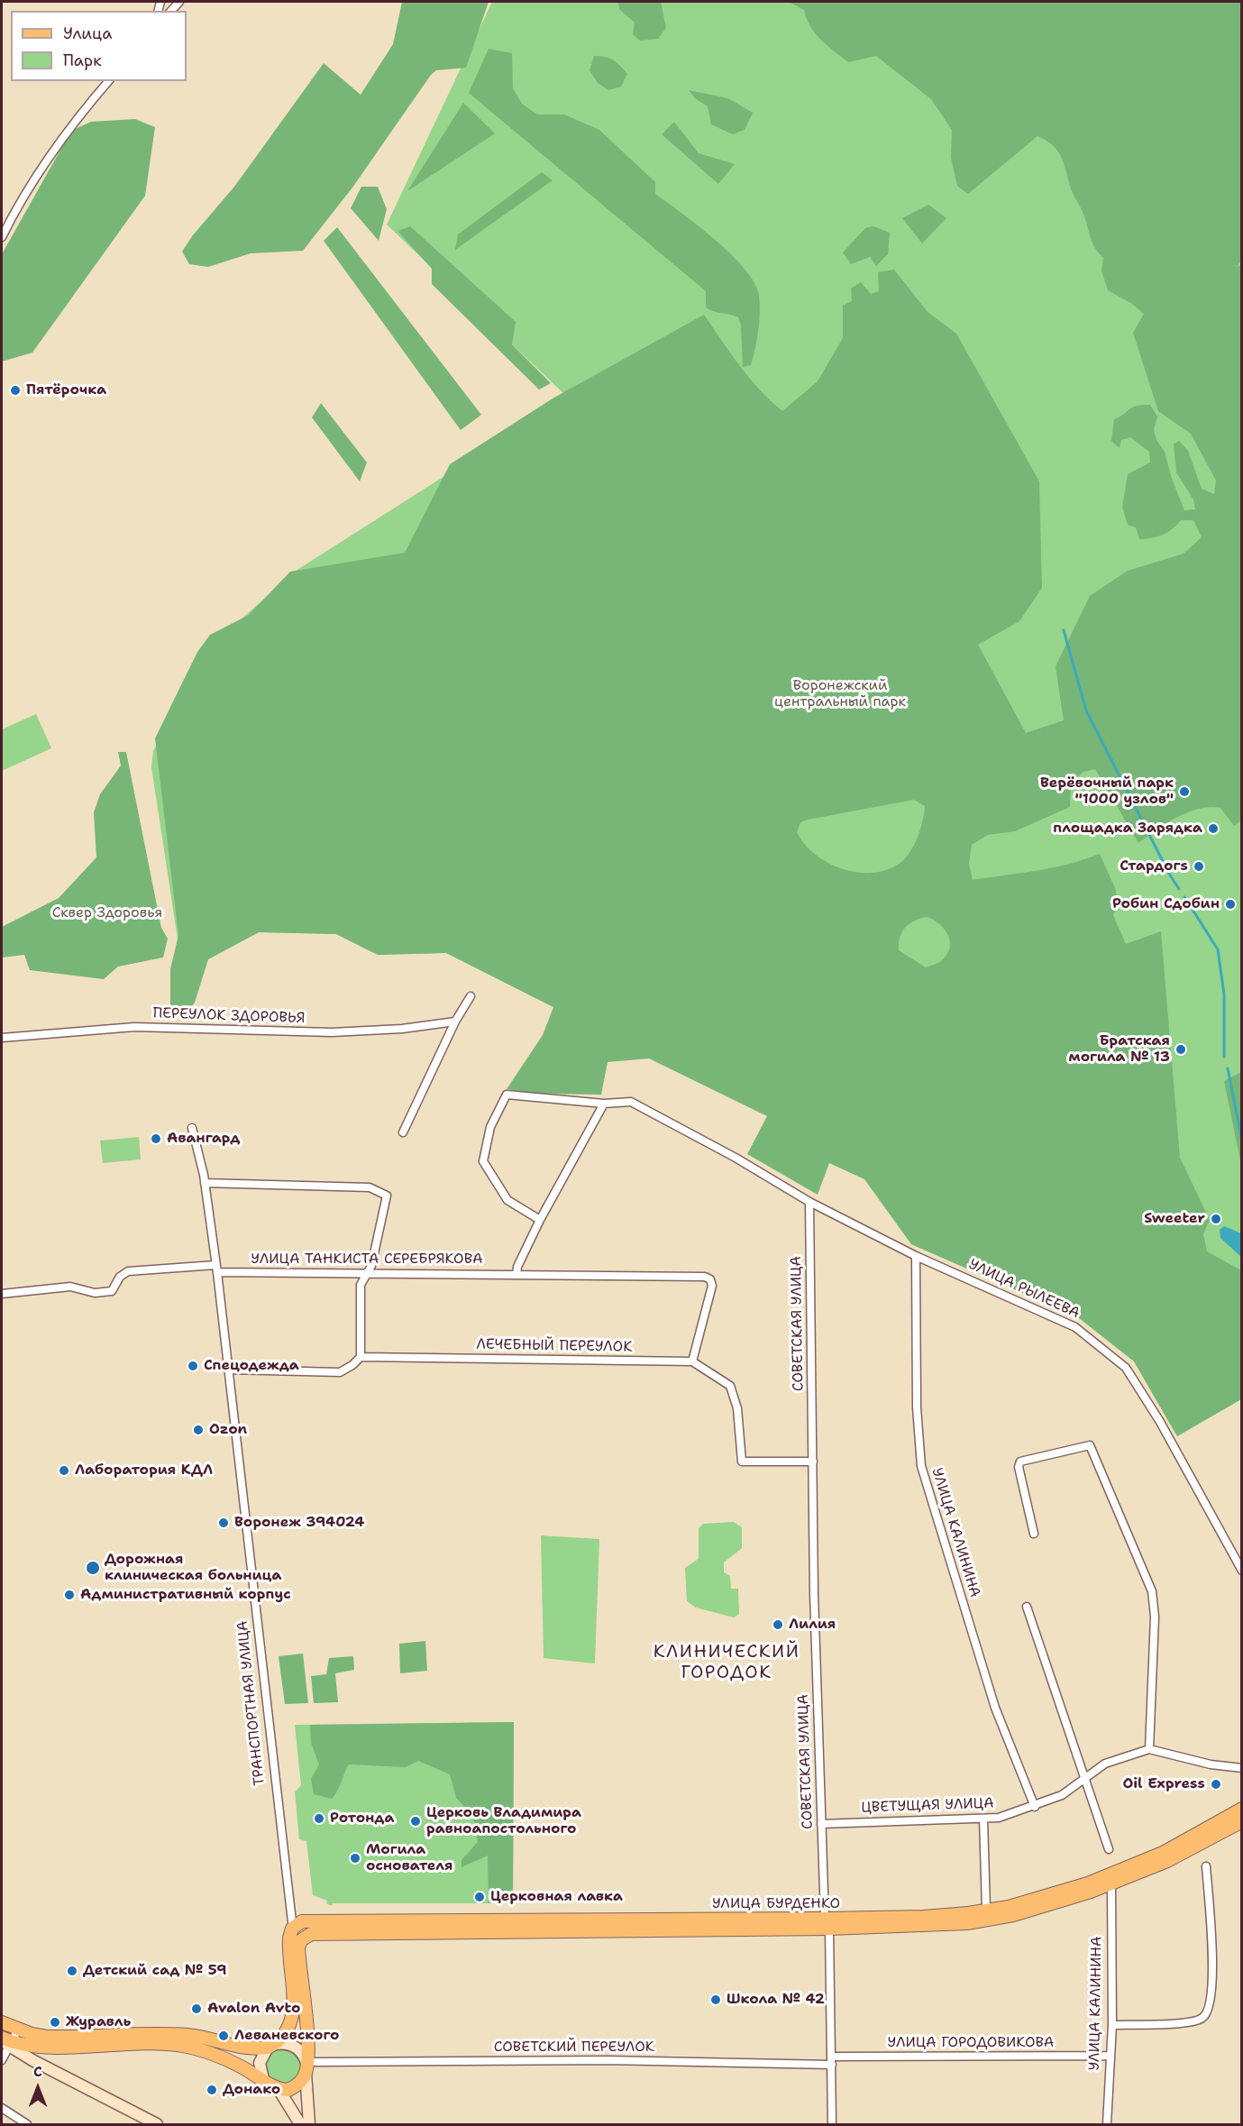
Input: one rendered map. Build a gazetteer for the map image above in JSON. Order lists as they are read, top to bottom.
{
  "streets": {
    "main road": ["УЛИЦА БУРДЕНКО"],
    "street": [
      "ПЕРЕУЛОК ЗДОРОВЬЯ",
      "УЛИЦА ТАНКИСТА СЕРЕБРЯКОВА",
      "УЛИЦА РЫЛЕЕВА",
      "СОВЕТСКАЯ УЛИЦА",
      "ЛЕЧЕБНЫЙ ПЕРЕУЛОК",
      "УЛИЦА КАЛИНИНА",
      "ТРАНСПОРТНАЯ УЛИЦА",
      "ЦВЕТУЩАЯ УЛИЦА",
      "УЛИЦА ГОРОДОВИКОВА",
      "СОВЕТСКИЙ ПЕРЕУЛОК"
    ]
  },
  "crossings": [
    ["УЛИЦА ТАНКИСТА СЕРЕБРЯКОВА", "ЛЕЧЕБНЫЙ ПЕРЕУЛОК"],
    ["УЛИЦА ТАНКИСТА СЕРЕБРЯКОВА", "ТРАНСПОРТНАЯ УЛИЦА"],
    ["УЛИЦА РЫЛЕЕВА", "СОВЕТСКАЯ УЛИЦА"],
    ["УЛИЦА РЫЛЕЕВА", "УЛИЦА КАЛИНИНА"],
    ["СОВЕТСКАЯ УЛИЦА", "ЦВЕТУЩАЯ УЛИЦА"],
    ["СОВЕТСКАЯ УЛИЦА", "УЛИЦА БУРДЕНКО"],
    ["СОВЕТСКАЯ УЛИЦА", "УЛИЦА ГОРОДОВИКОВА"],
    ["СОВЕТСКАЯ УЛИЦА", "СОВЕТСКИЙ ПЕРЕУЛОК"],
    ["УЛИЦА КАЛИНИНА", "ЦВЕТУЩАЯ УЛИЦА"],
    ["УЛИЦА КАЛИНИНА", "УЛИЦА БУРДЕНКО"],
    ["УЛИЦА КАЛИНИНА", "УЛИЦА ГОРОДОВИКОВА"],
    ["ТРАНСПОРТНАЯ УЛИЦА", "УЛИЦА БУРДЕНКО"],
    ["УЛИЦА ГОРОДОВИКОВА", "СОВЕТСКИЙ ПЕРЕУЛОК"]
  ],
  "districts": ["КЛИНИЧЕСКИЙ ГОРОДОК"],
  "parks": ["Воронежский центральный парк", "Сквер Здоровья"],
  "places": [
    "Пятёрочка",
    "Верёвочный парк \"1000 узлов\"",
    "площадка Зарядка",
    "Стардогs",
    "Робин Сдобин",
    "Братская могила № 13",
    "Авангард",
    "Sweeter",
    "Спецодежда",
    "Ozon",
    "Лаборатория КДЛ",
    "Воронеж 394024",
    "Дорожная клиническая больница",
    "Административный корпус",
    "Лилия",
    "Oil Express",
    "Ротонда",
    "Церковь Владимира равноапостольного",
    "Могила основателя",
    "Церковная лавка",
    "Детский сад № 59",
    "Школа № 42",
    "Avalon Avto",
    "Журавль",
    "Леваневского",
    "Донако"
  ],
  "legend": ["Улица", "Парк"],
  "north": "top"
}
